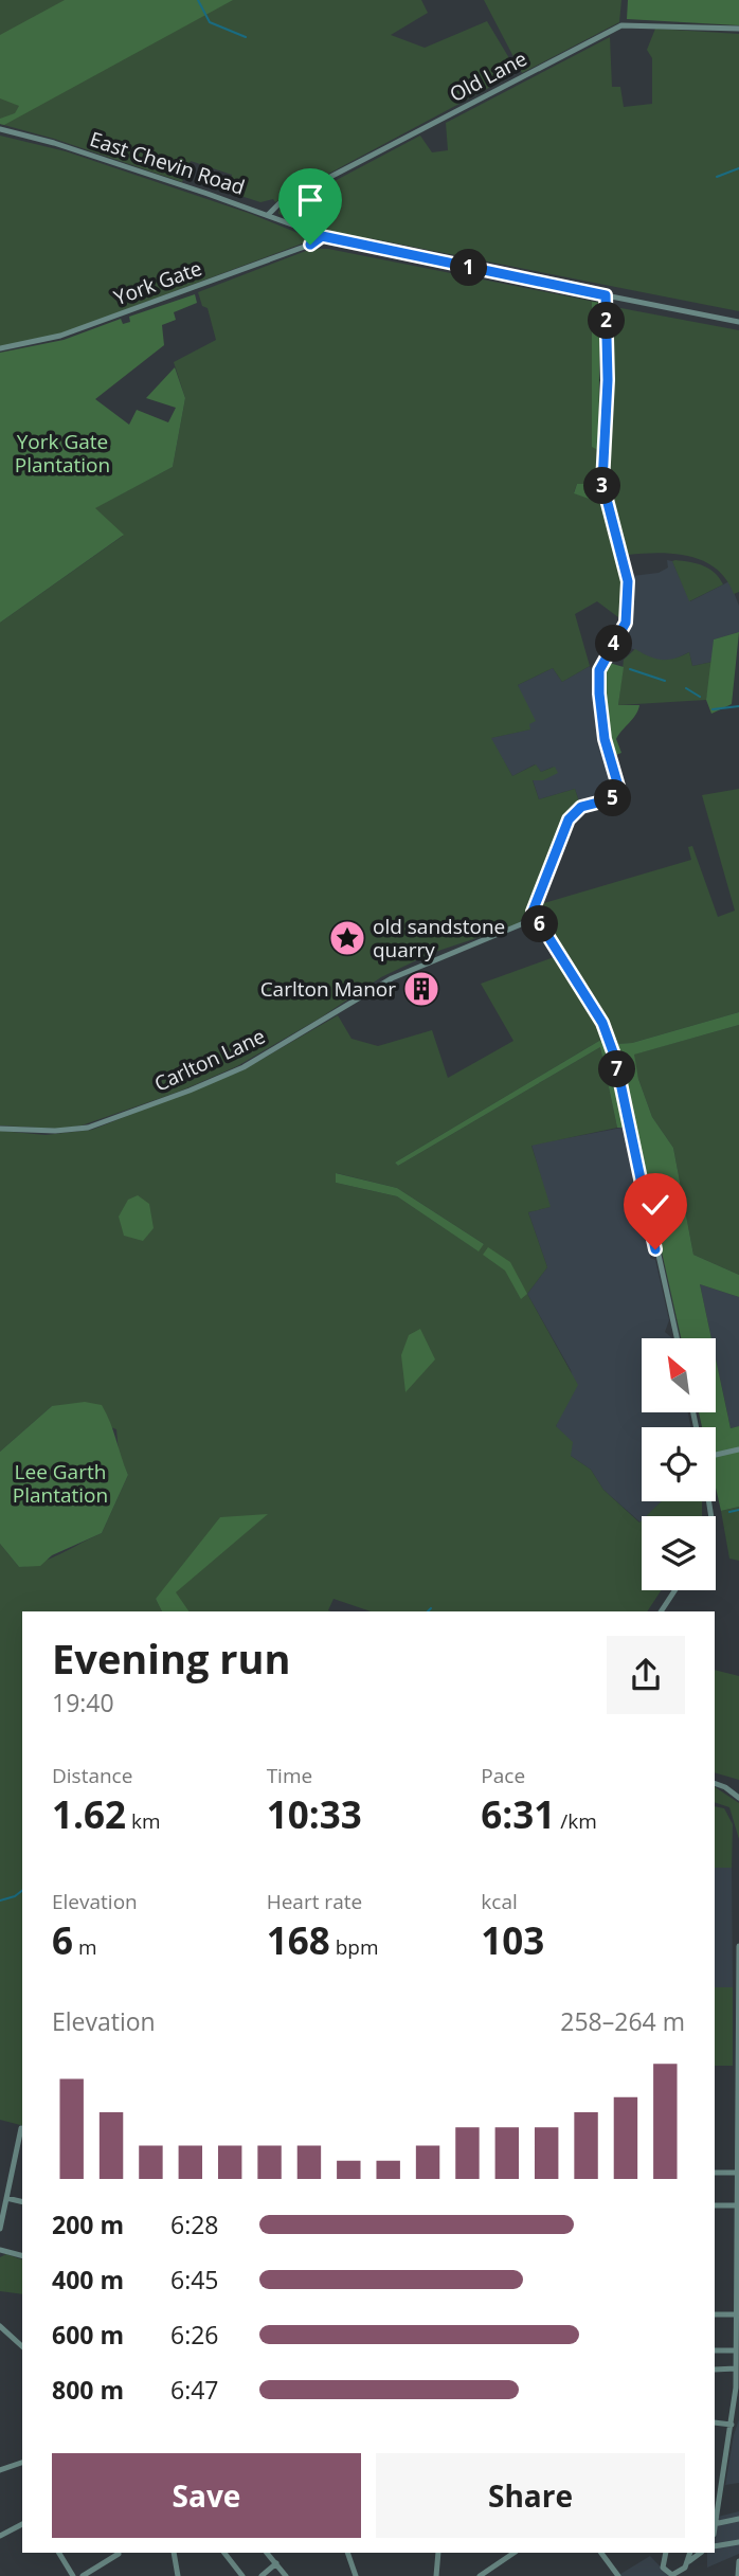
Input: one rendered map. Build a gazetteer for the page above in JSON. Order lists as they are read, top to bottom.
{
  "streets": {
    "street": [
      "Old Lane",
      "East Chevin Road",
      "York Gate",
      "Carlton Lane"
    ]
  },
  "crossings": [
    ["Old Lane", "East Chevin Road"],
    ["East Chevin Road", "York Gate"]
  ],
  "parks": ["York Gate Plantation", "Lee Garth Plantation"],
  "places": {
    "place": ["old sandstone quarry"],
    "building": ["Carlton Manor"]
  },
  "north": "top left",
  "page": {
    "pins": [
      "1",
      "2",
      "3",
      "4",
      "5",
      "6",
      "7"
    ],
    "heading": ["Evening run", "19:40"],
    "stats": [
      ["Distance", "1.62 km"],
      ["Time", "10:33"],
      ["Pace", "6:31 /km"],
      ["Elevation", "6 m"],
      ["Heart rate", "168 bpm"],
      ["kcal", "103"]
    ],
    "chart": ["Elevation", "258–264 m"],
    "list": [
      {
        "name": "200 m",
        "note": "6:28"
      },
      {
        "name": "400 m",
        "note": "6:45"
      },
      {
        "name": "600 m",
        "note": "6:26"
      },
      {
        "name": "800 m",
        "note": "6:47"
      }
    ],
    "buttons": ["Save", "Share"]
  }
}
